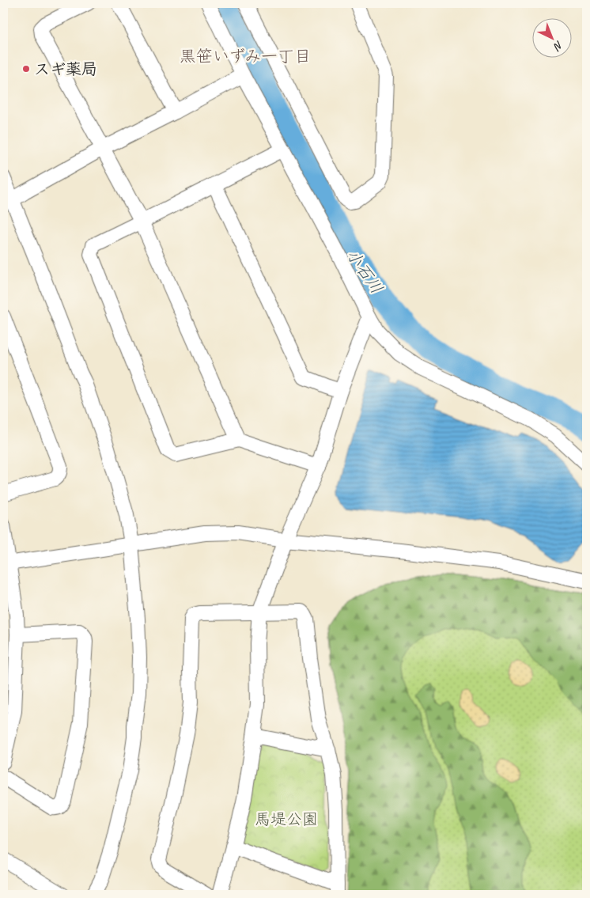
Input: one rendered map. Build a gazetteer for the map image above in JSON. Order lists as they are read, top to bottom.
{
  "districts": ["黒笹いずみ一丁目"],
  "water": ["小石川"],
  "parks": ["馬堤公園"],
  "places": ["スギ薬局"],
  "north": "bottom right"
}
